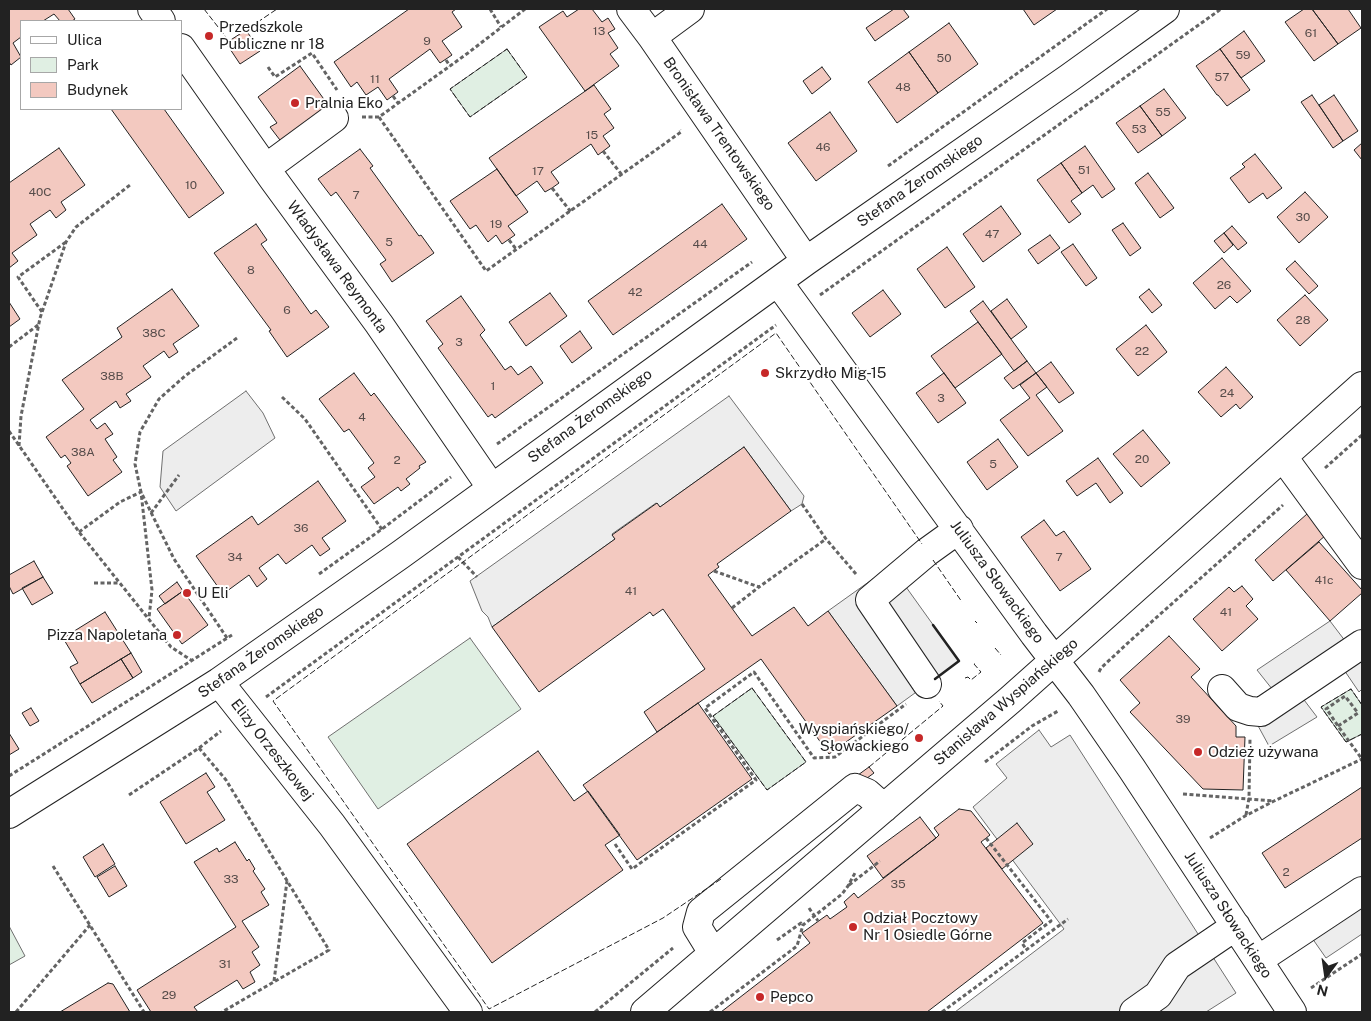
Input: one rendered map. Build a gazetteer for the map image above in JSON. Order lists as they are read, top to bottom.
{
  "streets": {
    "street": [
      "Bronisława Trentowskiego",
      "Stefana Żeromskiego",
      "Władysława Reymonta",
      "Juliusza Słowackiego",
      "Stanisława Wyspiańskiego",
      "Elizy Orzeszkowej"
    ]
  },
  "crossings": [
    ["Bronisława Trentowskiego", "Stefana Żeromskiego"],
    ["Stefana Żeromskiego", "Władysława Reymonta"],
    ["Stefana Żeromskiego", "Juliusza Słowackiego"],
    ["Stefana Żeromskiego", "Elizy Orzeszkowej"],
    ["Juliusza Słowackiego", "Stanisława Wyspiańskiego"]
  ],
  "places": [
    "Przedszkole Publiczne nr 18",
    "Pralnia Eko",
    "Skrzydło Mig-15",
    "U Eli",
    "Pizza Napoletana",
    "Wyspiańskiego/ Słowackiego",
    "Odzież używana",
    "Odział Pocztowy Nr 1 Osiedle Górne",
    "Pepco"
  ],
  "house_numbers": [
    "13",
    "61",
    "9",
    "59",
    "50",
    "57",
    "11",
    "48",
    "55",
    "53",
    "15",
    "46",
    "51",
    "17",
    "10",
    "40C",
    "7",
    "30",
    "19",
    "47",
    "5",
    "44",
    "8",
    "26",
    "42",
    "6",
    "28",
    "38C",
    "3",
    "22",
    "38B",
    "1",
    "24",
    "3",
    "4",
    "38A",
    "20",
    "2",
    "5",
    "36",
    "34",
    "7",
    "41c",
    "41",
    "41",
    "39",
    "2",
    "33",
    "35",
    "31",
    "29"
  ],
  "legend": ["Ulica", "Park", "Budynek"],
  "north": "bottom"
}
